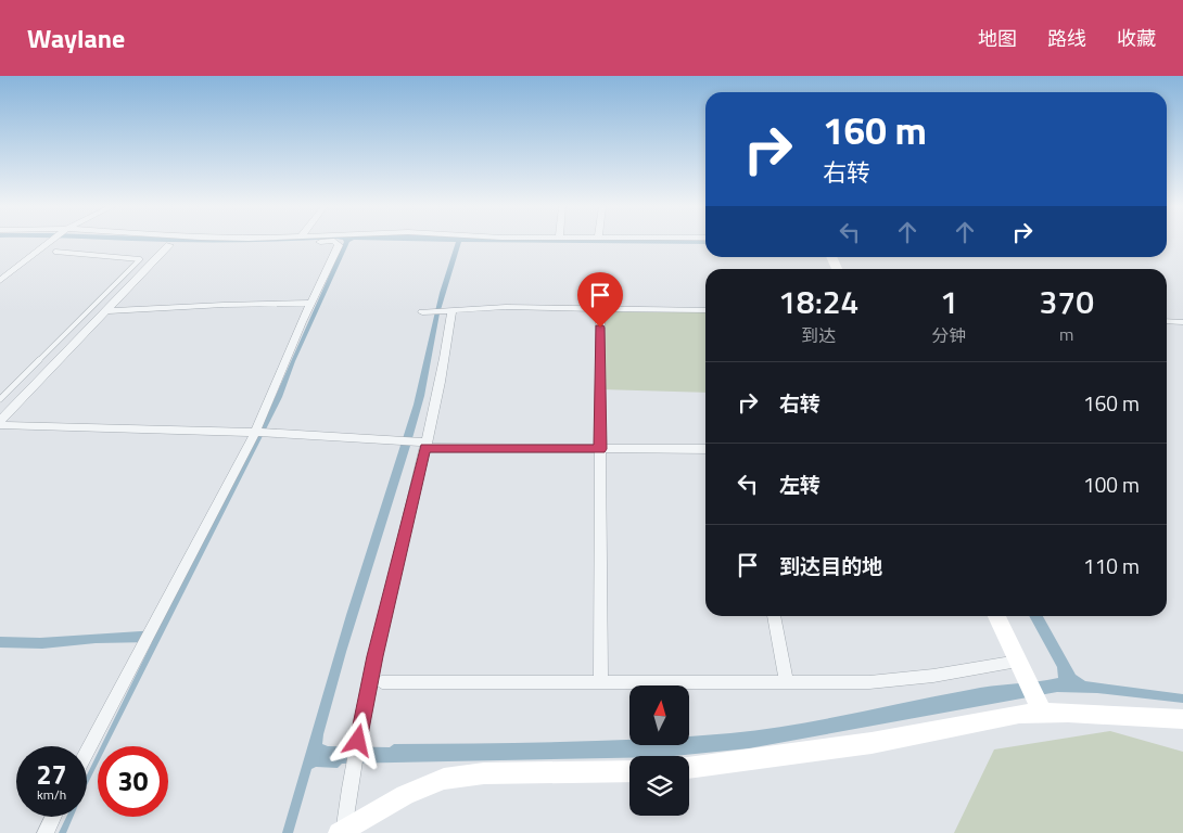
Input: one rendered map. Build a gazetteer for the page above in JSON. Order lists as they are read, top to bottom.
{
  "north": "top",
  "page": {
    "header": "Waylane",
    "nav": ["地图", "路线", "收藏"],
    "turn": ["160 m", "右转"],
    "eta": [
      "18:24",
      "到达",
      "1",
      "分钟",
      "370",
      "m"
    ],
    "list": [
      {
        "name": "右转",
        "value": "160 m"
      },
      {
        "name": "左转",
        "value": "100 m"
      },
      {
        "name": "到达目的地",
        "value": "110 m"
      }
    ],
    "speed": "27 km/h",
    "limit": "30"
  }
}
